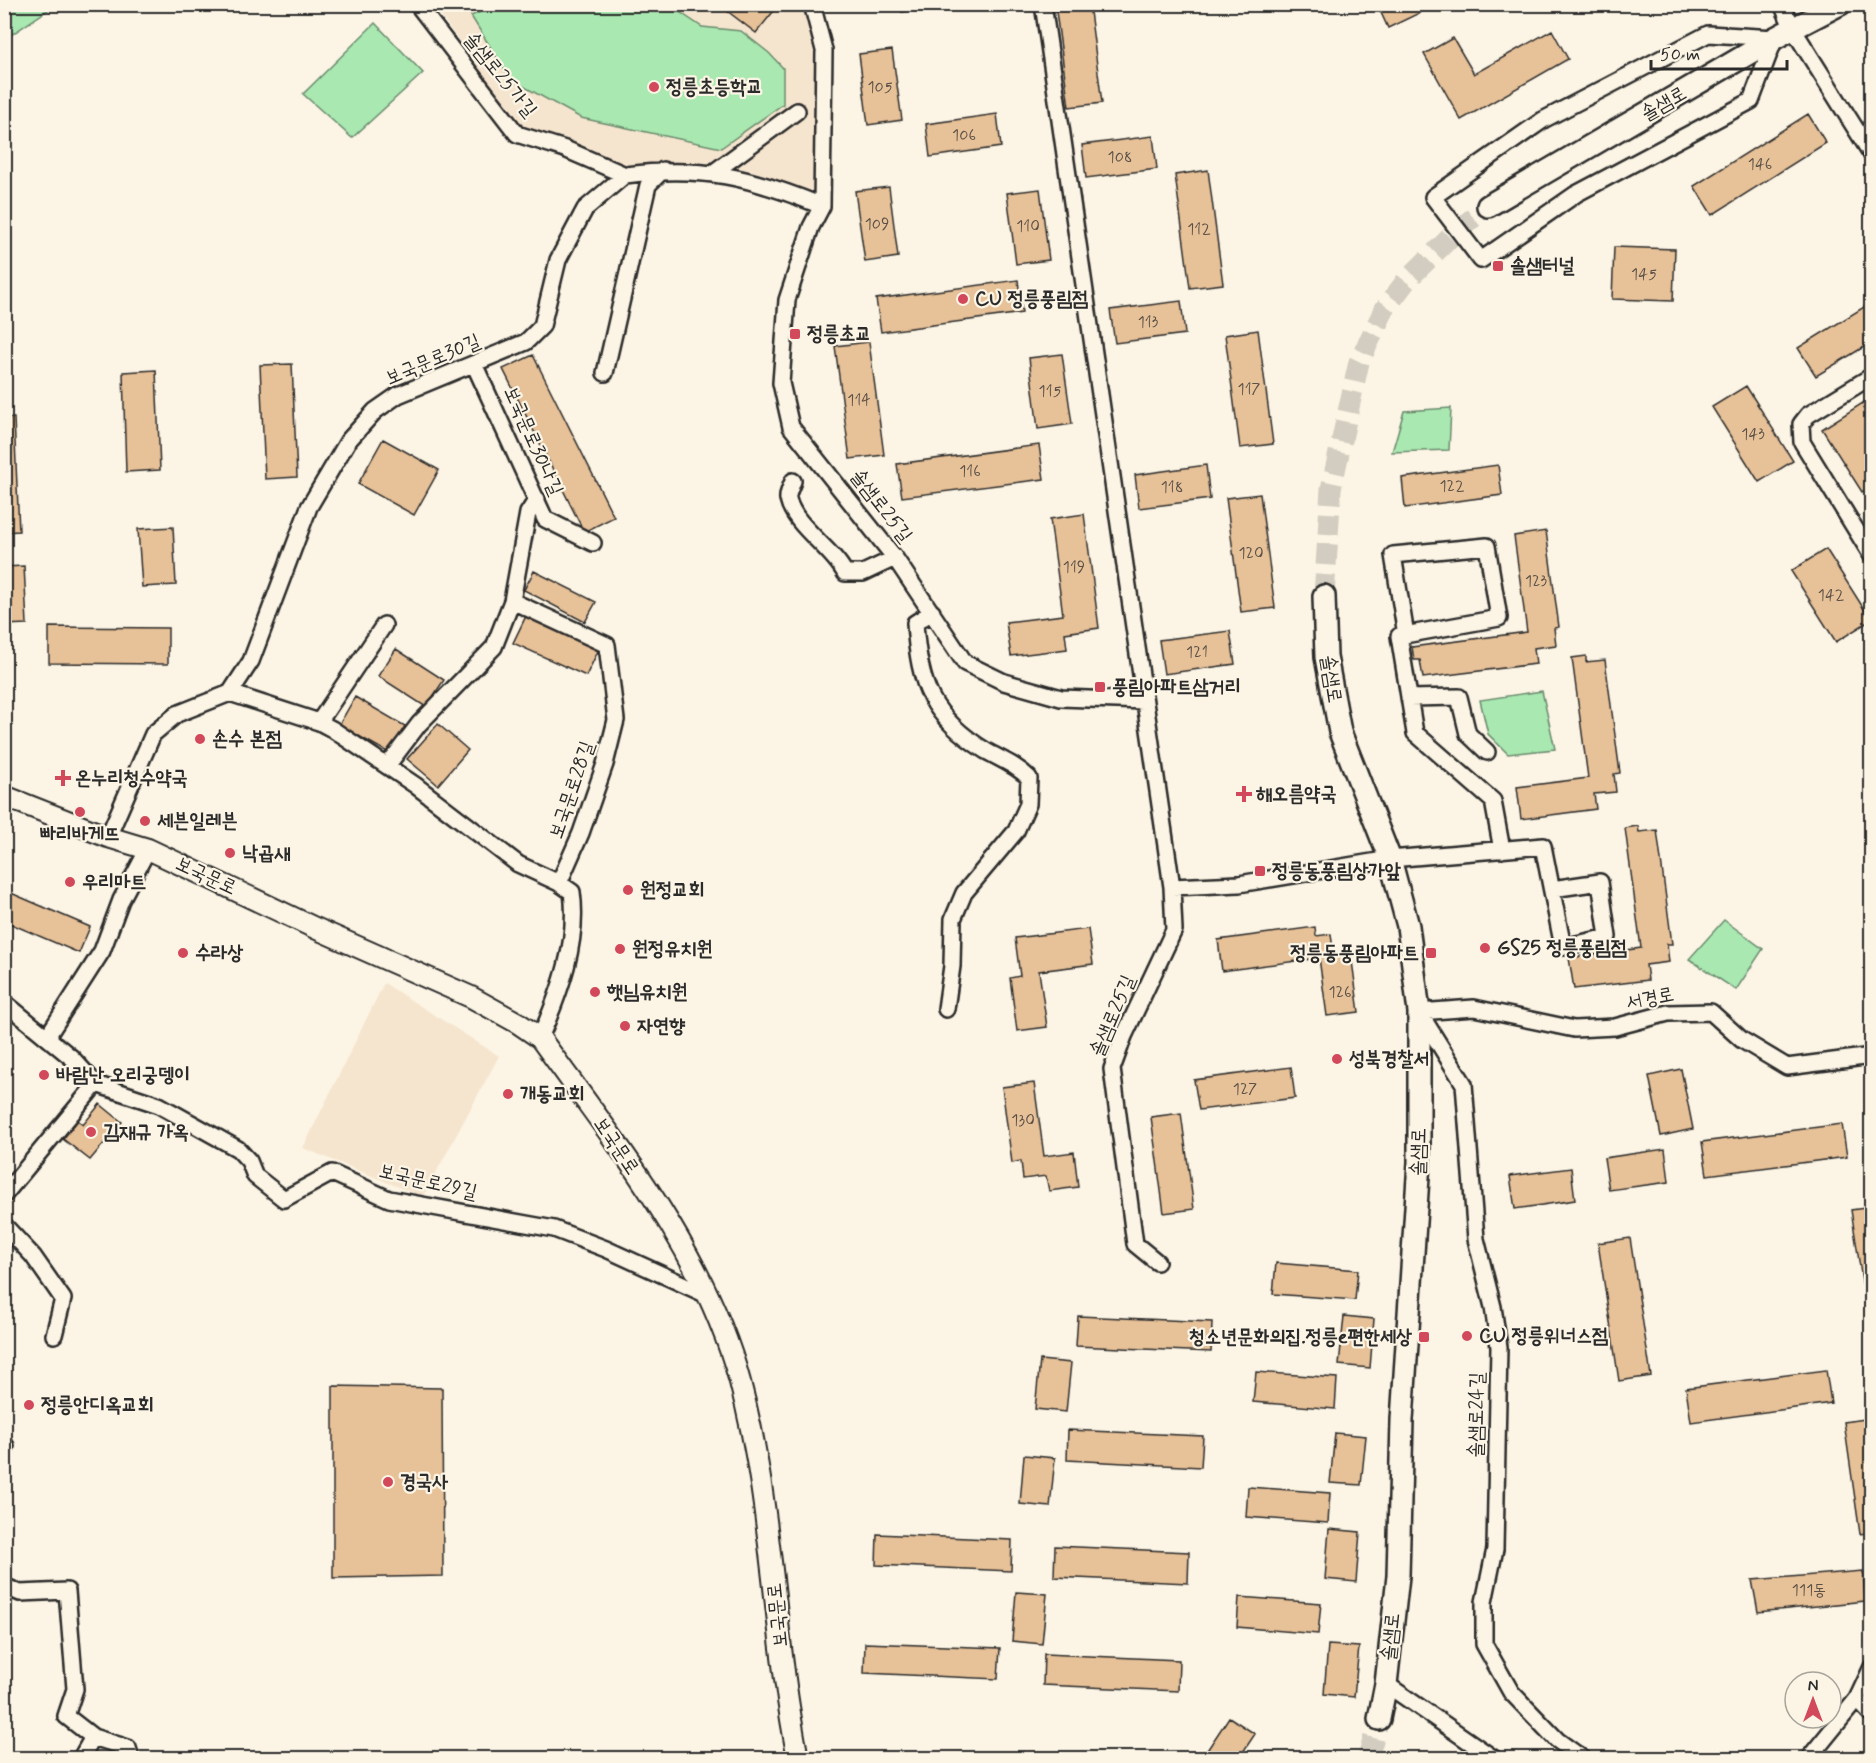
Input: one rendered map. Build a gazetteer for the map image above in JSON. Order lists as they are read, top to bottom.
{
  "streets": {
    "main road": ["솔샘로"],
    "street": [
      "솔샘로25가길",
      "보국문로30길",
      "보국문로30나길",
      "솔샘로25길",
      "보국문로28길",
      "보국문로",
      "서경로",
      "보국문로29길",
      "솔샘로24길"
    ]
  },
  "crossings": [
    ["솔샘로25가길", "보국문로30길"],
    ["솔샘로", "서경로"],
    ["솔샘로", "솔샘로24길"],
    ["보국문로30길", "보국문로30나길"],
    ["보국문로", "보국문로29길"],
    ["서경로", "솔샘로24길"]
  ],
  "places": {
    "other": [
      "정릉초등학교",
      "CU 정릉풍림점",
      "손수 본점",
      "빠리바게뜨",
      "세븐일레븐",
      "낙곱새",
      "우리마트",
      "원정교회",
      "GS25 정릉풍림점",
      "원정유치원",
      "수라상",
      "햇님유치원",
      "자연향",
      "성북경찰서",
      "바람난 오리궁뎅이",
      "개동교회",
      "김재규 가옥",
      "CU 정릉위너스점",
      "정릉안디옥교회",
      "경국사"
    ],
    "transit": [
      "솔샘터널",
      "정릉초교",
      "풍림아파트삼거리",
      "정릉동풍림상가앞",
      "정릉동풍림아파트",
      "청소년문화의집.정릉e편한세상"
    ],
    "health": ["온누리청수약국", "해오름약국"]
  },
  "house_numbers": [
    "105",
    "106",
    "108",
    "146",
    "109",
    "110",
    "112",
    "145",
    "113",
    "117",
    "115",
    "114",
    "143",
    "116",
    "122",
    "118",
    "120",
    "119",
    "123",
    "142",
    "121",
    "126",
    "127",
    "130",
    "111동"
  ],
  "scale_bar": "50 m",
  "north": "top"
}
